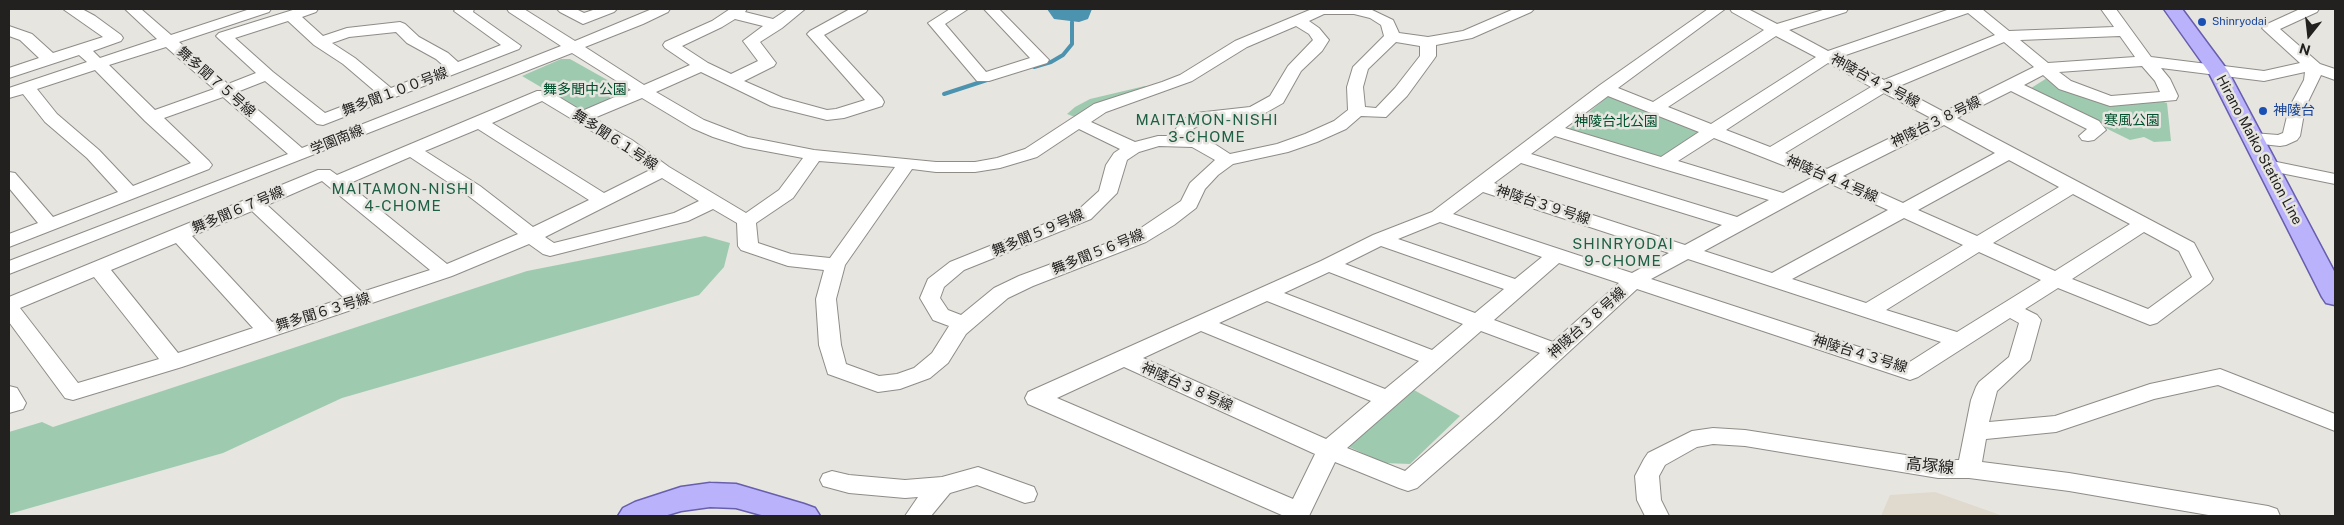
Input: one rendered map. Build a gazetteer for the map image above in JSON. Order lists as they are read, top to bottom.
{
  "streets": {
    "main road": ["Hirano Maiko Station Line"],
    "street": [
      "神陵台４２号線",
      "舞多聞７５号線",
      "舞多聞１００号線",
      "神陵台３８号線",
      "学園南線",
      "舞多聞６１号線",
      "神陵台４４号線",
      "神陵台３９号線",
      "舞多聞６７号線",
      "舞多聞５９号線",
      "舞多聞５６号線",
      "舞多聞６３号線",
      "神陵台４３号線",
      "高塚線"
    ]
  },
  "crossings": [
    ["神陵台４２号線", "神陵台３８号線"],
    ["神陵台４２号線", "神陵台４４号線"],
    ["神陵台４２号線", "神陵台４３号線"],
    ["舞多聞７５号線", "学園南線"],
    ["神陵台３８号線", "Hirano Maiko Station Line"],
    ["神陵台３８号線", "神陵台４４号線"],
    ["神陵台３８号線", "神陵台３９号線"],
    ["神陵台３８号線", "神陵台４３号線"],
    ["舞多聞６１号線", "舞多聞６７号線"],
    ["舞多聞６１号線", "舞多聞６３号線"],
    ["神陵台４４号線", "神陵台３９号線"],
    ["神陵台４４号線", "神陵台４３号線"],
    ["神陵台３９号線", "神陵台４３号線"],
    ["舞多聞６７号線", "舞多聞６３号線"],
    ["舞多聞５９号線", "舞多聞５６号線"]
  ],
  "districts": ["MAITAMON-NISHI 3-CHOME", "MAITAMON-NISHI 4-CHOME", "SHINRYODAI 9-CHOME"],
  "parks": ["舞多聞中公園", "寒風公園", "神陵台北公園"],
  "places": ["Shinryodai", "神陵台"],
  "north": "bottom"
}
